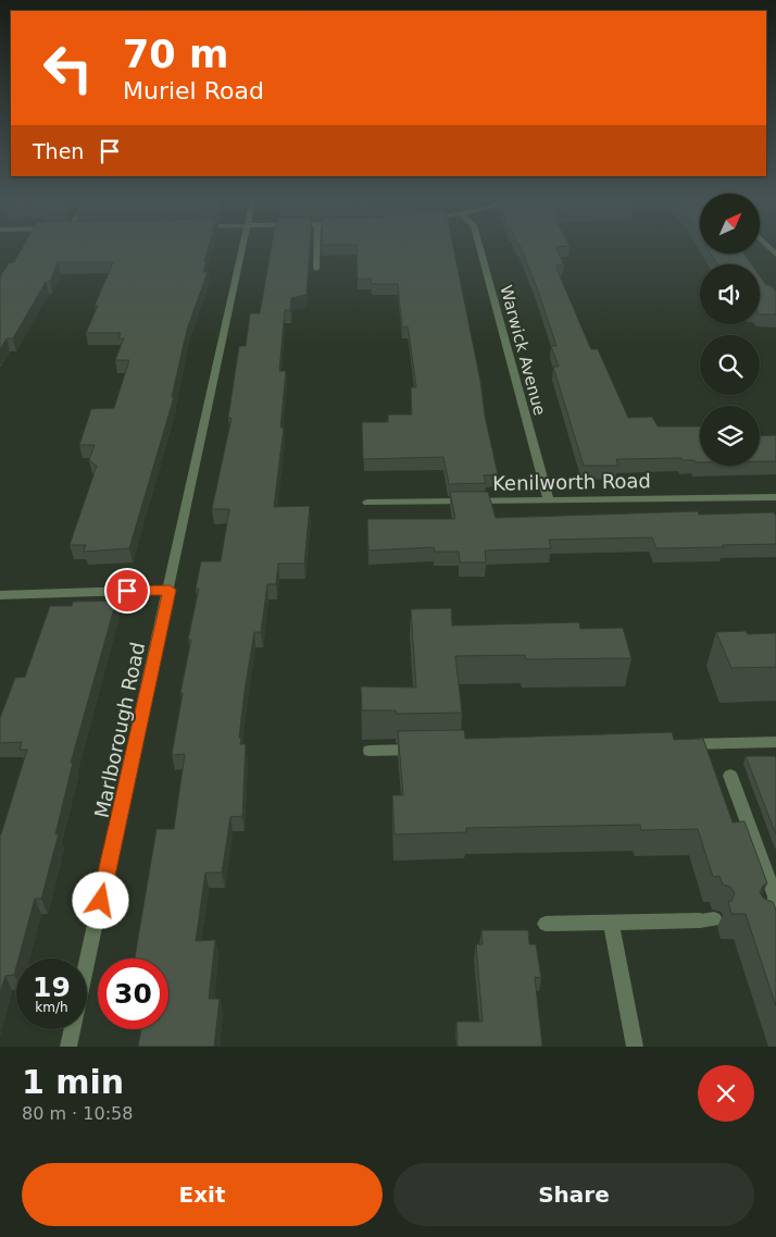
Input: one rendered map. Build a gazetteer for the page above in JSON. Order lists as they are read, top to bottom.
{
  "streets": {
    "street": ["Warwick Avenue", "Kenilworth Road", "Marlborough Road"]
  },
  "crossings": [
    ["Warwick Avenue", "Kenilworth Road"]
  ],
  "north": "top right",
  "page": {
    "turn": ["70 m", "Muriel Road"],
    "then": "Then",
    "speed": "19 km/h",
    "limit": "30",
    "heading": ["1 min", "80 m · 10:58"],
    "buttons": ["Exit", "Share"]
  }
}
